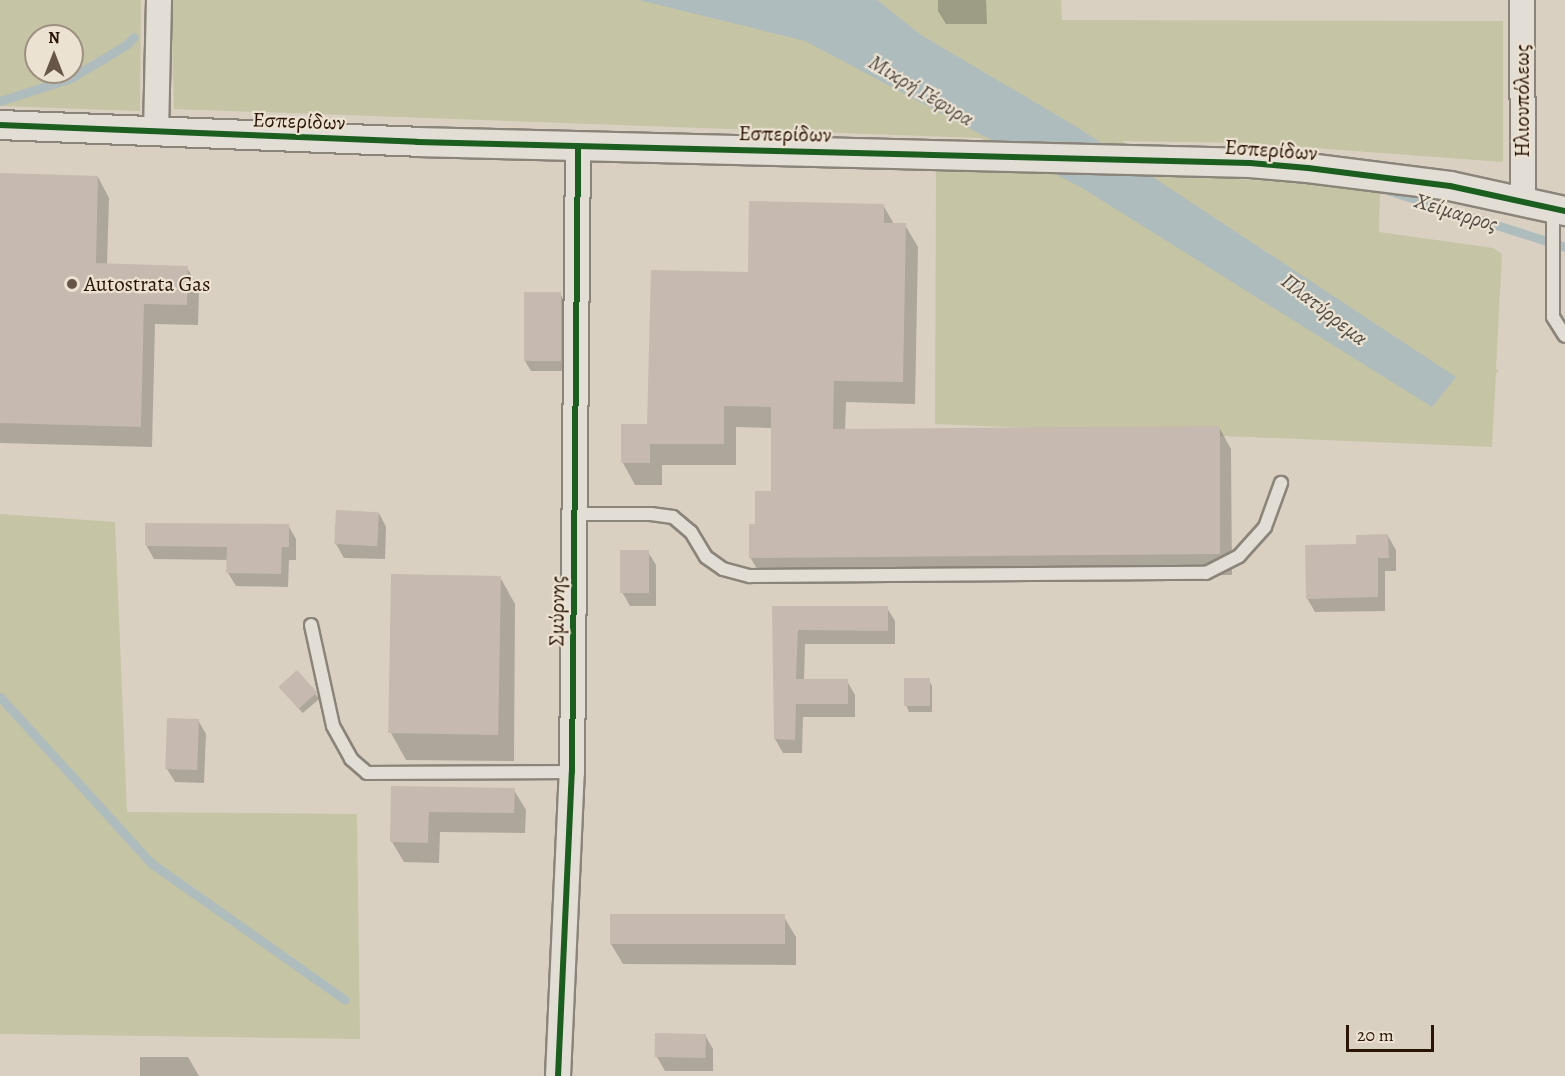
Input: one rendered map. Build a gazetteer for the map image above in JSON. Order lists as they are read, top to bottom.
{
  "streets": {
    "street": ["Ηλιουπόλεως", "Εσπερίδων", "Σμύρνης"]
  },
  "crossings": [
    ["Ηλιουπόλεως", "Εσπερίδων"],
    ["Εσπερίδων", "Σμύρνης"]
  ],
  "water": ["Μικρή Γέφυρα", "Χείμαρρος", "Πλατύρρεμα"],
  "places": ["Autostrata Gas"],
  "scale_bar": "20 m",
  "north": "top"
}
